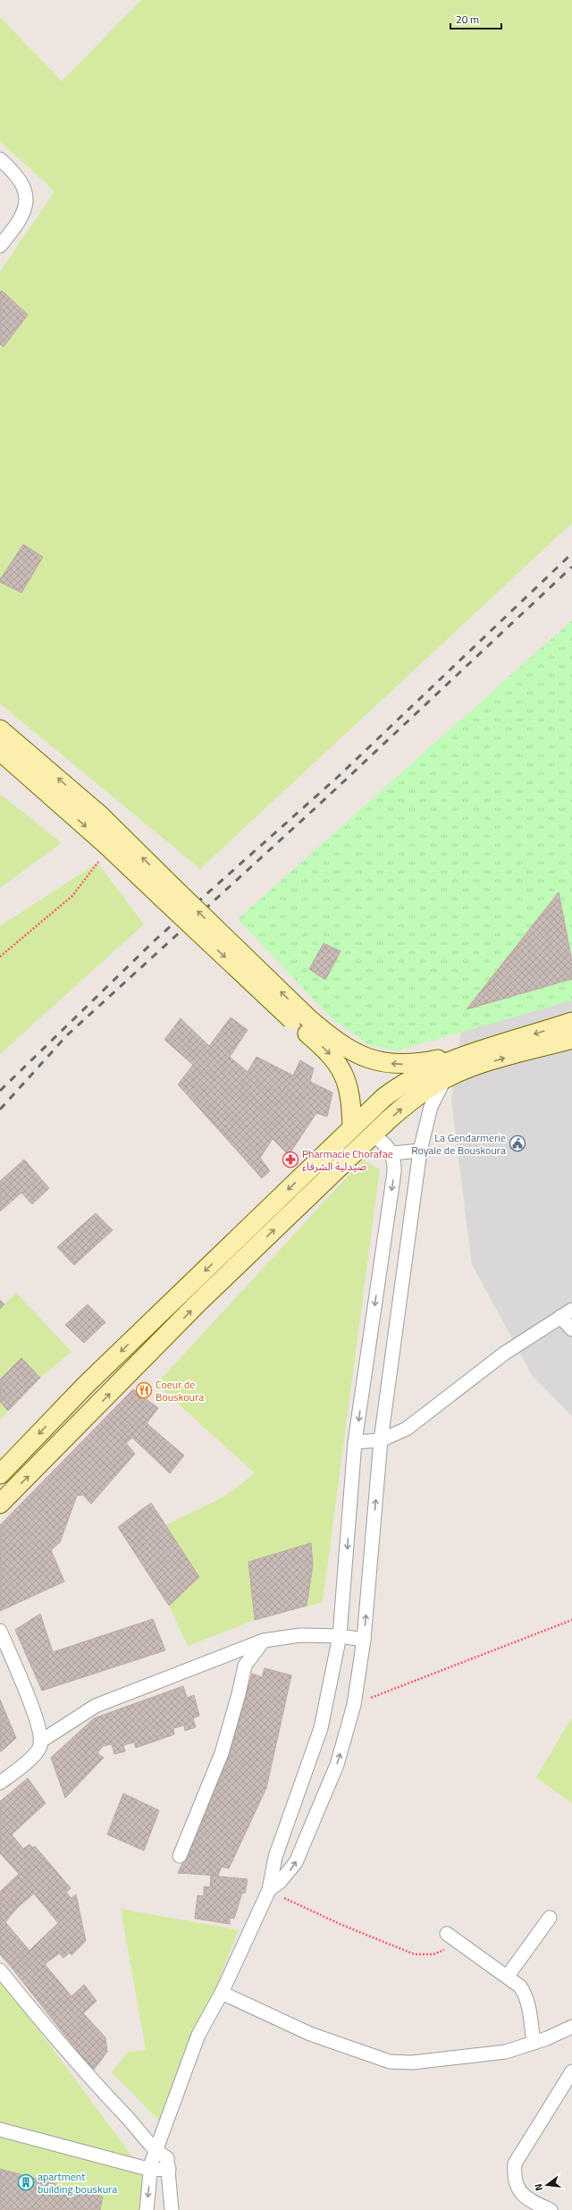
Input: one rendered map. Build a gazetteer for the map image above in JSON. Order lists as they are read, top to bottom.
{
  "places": {
    "public building": ["La Gendarmerie Royale de Bouskoura"],
    "pharmacy": ["Pharmacie Chorafae صيدلية الشرفاء"],
    "restaurant": ["Coeur de Bouskoura"],
    "building": ["apartment building bouskura"]
  },
  "scale_bar": "20 m",
  "north": "left"
}
